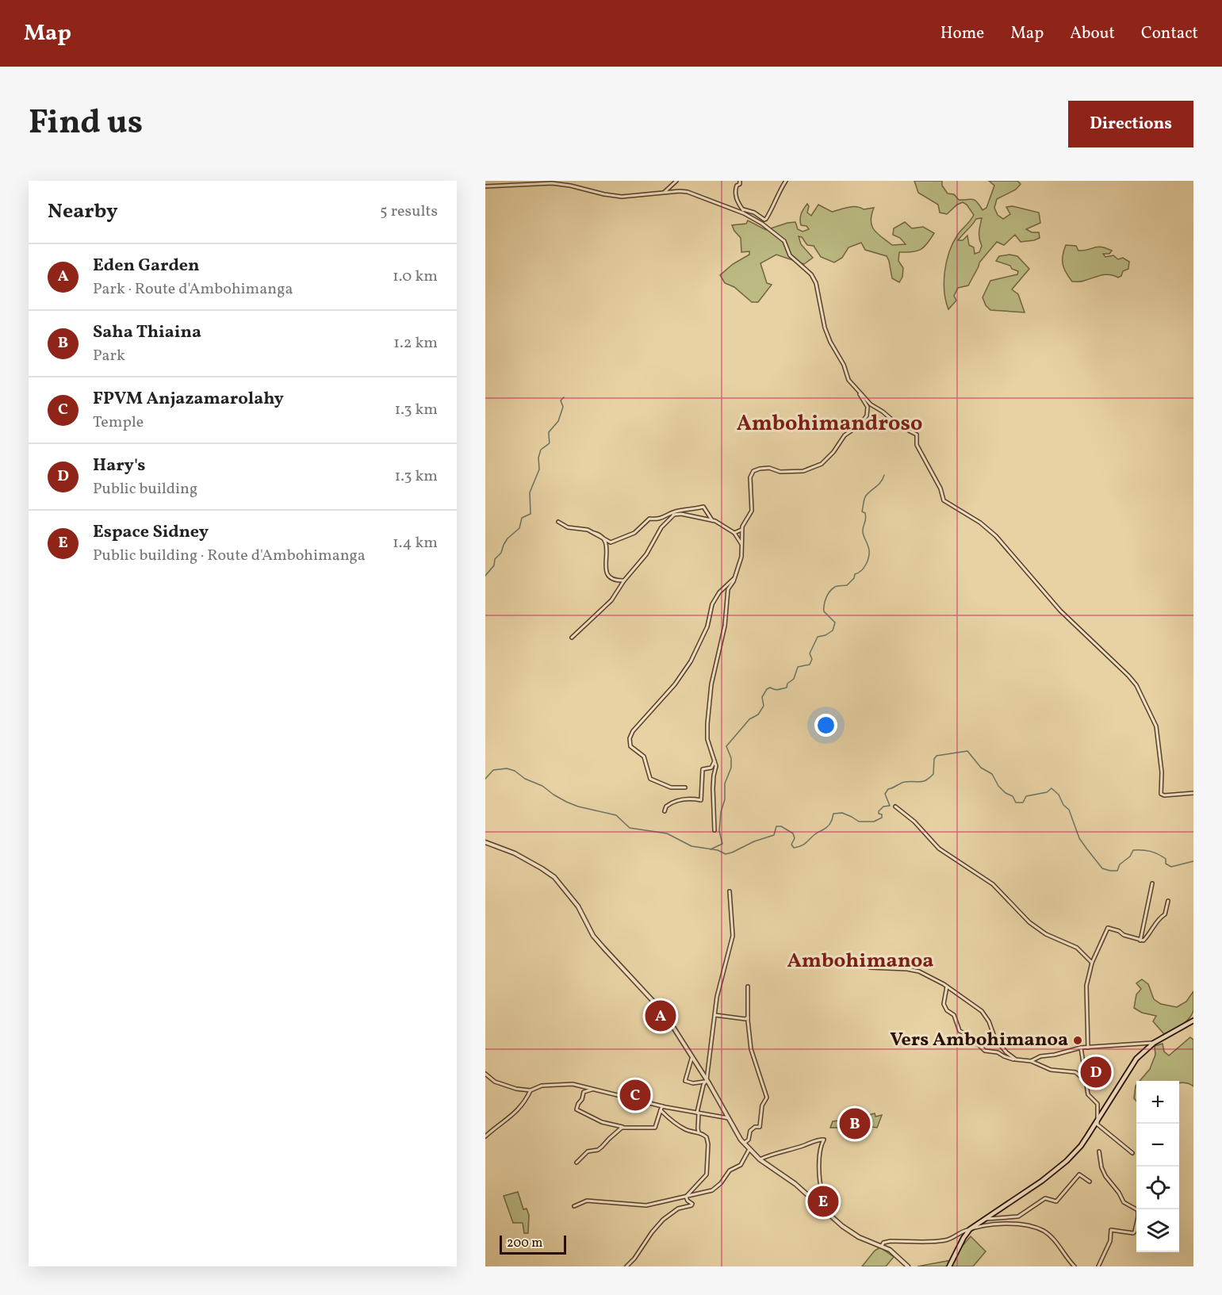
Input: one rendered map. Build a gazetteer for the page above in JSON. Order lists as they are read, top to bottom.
{
  "districts": ["Ambohimandroso", "Ambohimanoa"],
  "places": ["Vers Ambohimanoa"],
  "scale_bar": "200 m",
  "page": {
    "header": "Map",
    "nav": [
      "Home",
      "Map",
      "About",
      "Contact"
    ],
    "title": "Find us",
    "buttons": "Directions",
    "heading": ["Nearby", "5 results"],
    "list": [
      {
        "mark": "A",
        "name": "Eden Garden",
        "note": "Park · Route d'Ambohimanga",
        "value": "1.0 km"
      },
      {
        "mark": "B",
        "name": "Saha Thiaina",
        "note": "Park",
        "value": "1.2 km"
      },
      {
        "mark": "C",
        "name": "FPVM Anjazamarolahy",
        "note": "Temple",
        "value": "1.3 km"
      },
      {
        "mark": "D",
        "name": "Hary's",
        "note": "Public building",
        "value": "1.3 km"
      },
      {
        "mark": "E",
        "name": "Espace Sidney",
        "note": "Public building · Route d'Ambohimanga",
        "value": "1.4 km"
      }
    ],
    "pins": [
      "A",
      "D",
      "C",
      "B",
      "E"
    ],
    "map_buttons": ["+", "−"],
    "scale": "200 m"
  }
}
